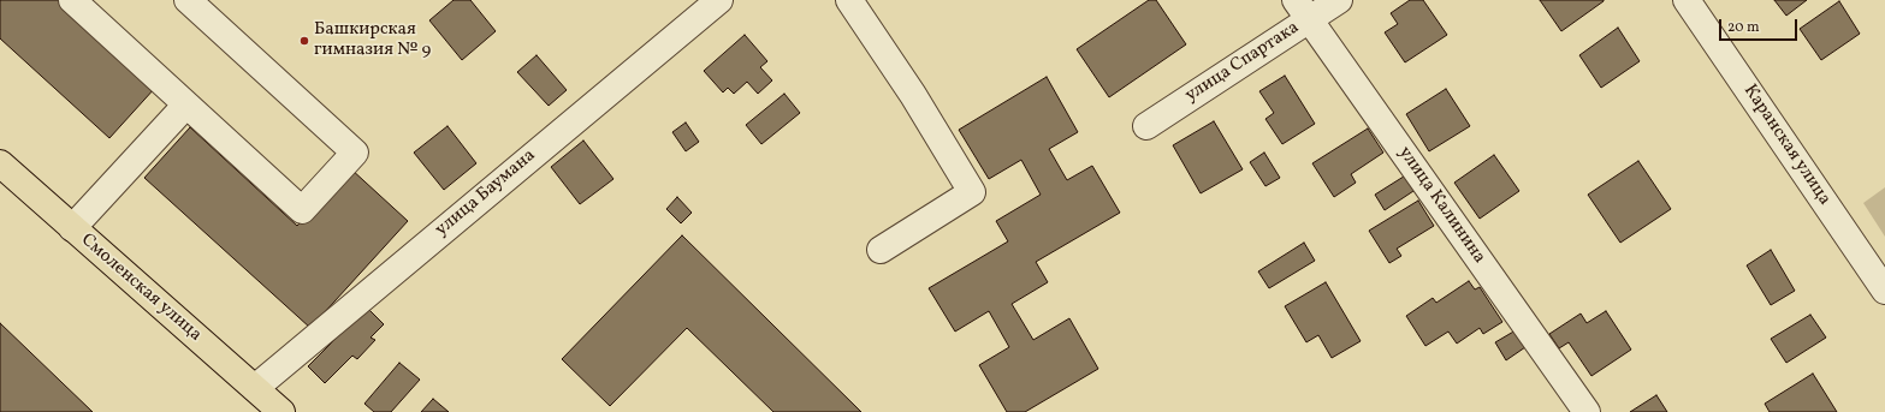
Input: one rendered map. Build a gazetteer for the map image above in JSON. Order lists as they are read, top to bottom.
{
  "streets": {
    "main road": ["Смоленская улица"],
    "street": [
      "улица Спартака",
      "Каранская улица",
      "улица Баумана",
      "улица Калинина"
    ]
  },
  "crossings": [
    ["улица Спартака", "улица Калинина"],
    ["улица Баумана", "Смоленская улица"]
  ],
  "places": ["Башкирская гимназия № 9"],
  "scale_bar": "20 m"
}
